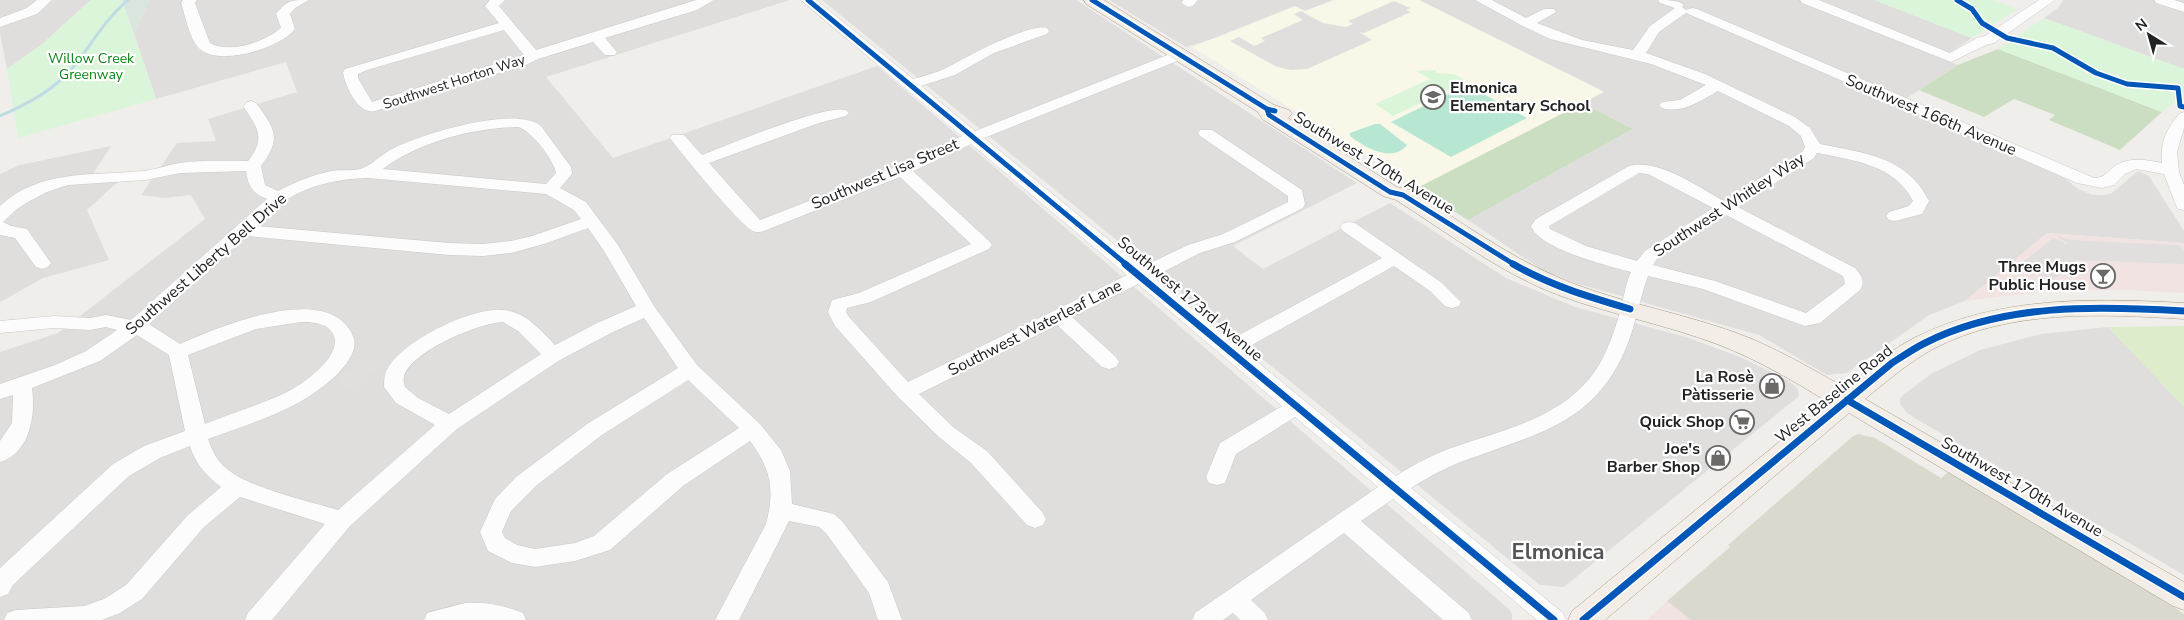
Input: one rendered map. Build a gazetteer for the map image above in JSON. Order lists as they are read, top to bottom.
{
  "streets": {
    "main road": ["Southwest 170th Avenue", "West Baseline Road"],
    "street": [
      "Southwest Horton Way",
      "Southwest 166th Avenue",
      "Southwest Lisa Street",
      "Southwest Whitley Way",
      "Southwest Liberty Bell Drive",
      "Southwest 173rd Avenue",
      "Southwest Waterleaf Lane"
    ]
  },
  "crossings": [
    ["Southwest 170th Avenue", "Southwest Lisa Street"],
    ["Southwest 170th Avenue", "Southwest Whitley Way"],
    ["Southwest 170th Avenue", "West Baseline Road"],
    ["Southwest Lisa Street", "Southwest 173rd Avenue"],
    ["Southwest Whitley Way", "Southwest 173rd Avenue"],
    ["Southwest 173rd Avenue", "Southwest Waterleaf Lane"]
  ],
  "districts": ["Elmonica"],
  "parks": ["Willow Creek Greenway"],
  "places": {
    "school or university": ["Elmonica Elementary School"],
    "bar": ["Three Mugs Public House"],
    "shop": ["La Rosè Pàtisserie", "Joe's Barber Shop"],
    "supermarket": ["Quick Shop"]
  },
  "north": "top left"
}
